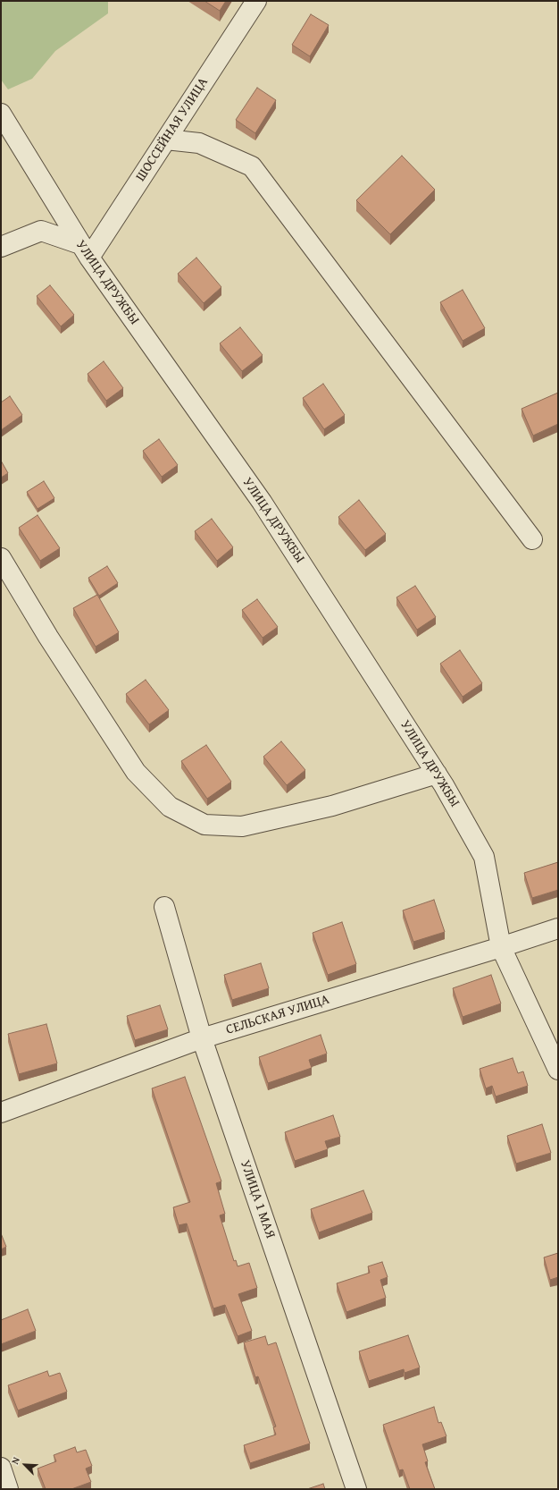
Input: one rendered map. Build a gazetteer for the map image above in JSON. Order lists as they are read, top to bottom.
{
  "streets": {
    "street": [
      "ШОССЕЙНАЯ УЛИЦА",
      "УЛИЦА ДРУЖБЫ",
      "СЕЛЬСКАЯ УЛИЦА",
      "УЛИЦА 1 МАЯ"
    ]
  },
  "crossings": [
    ["ШОССЕЙНАЯ УЛИЦА", "УЛИЦА ДРУЖБЫ"],
    ["УЛИЦА ДРУЖБЫ", "СЕЛЬСКАЯ УЛИЦА"],
    ["СЕЛЬСКАЯ УЛИЦА", "УЛИЦА 1 МАЯ"]
  ],
  "north": "top left"
}
